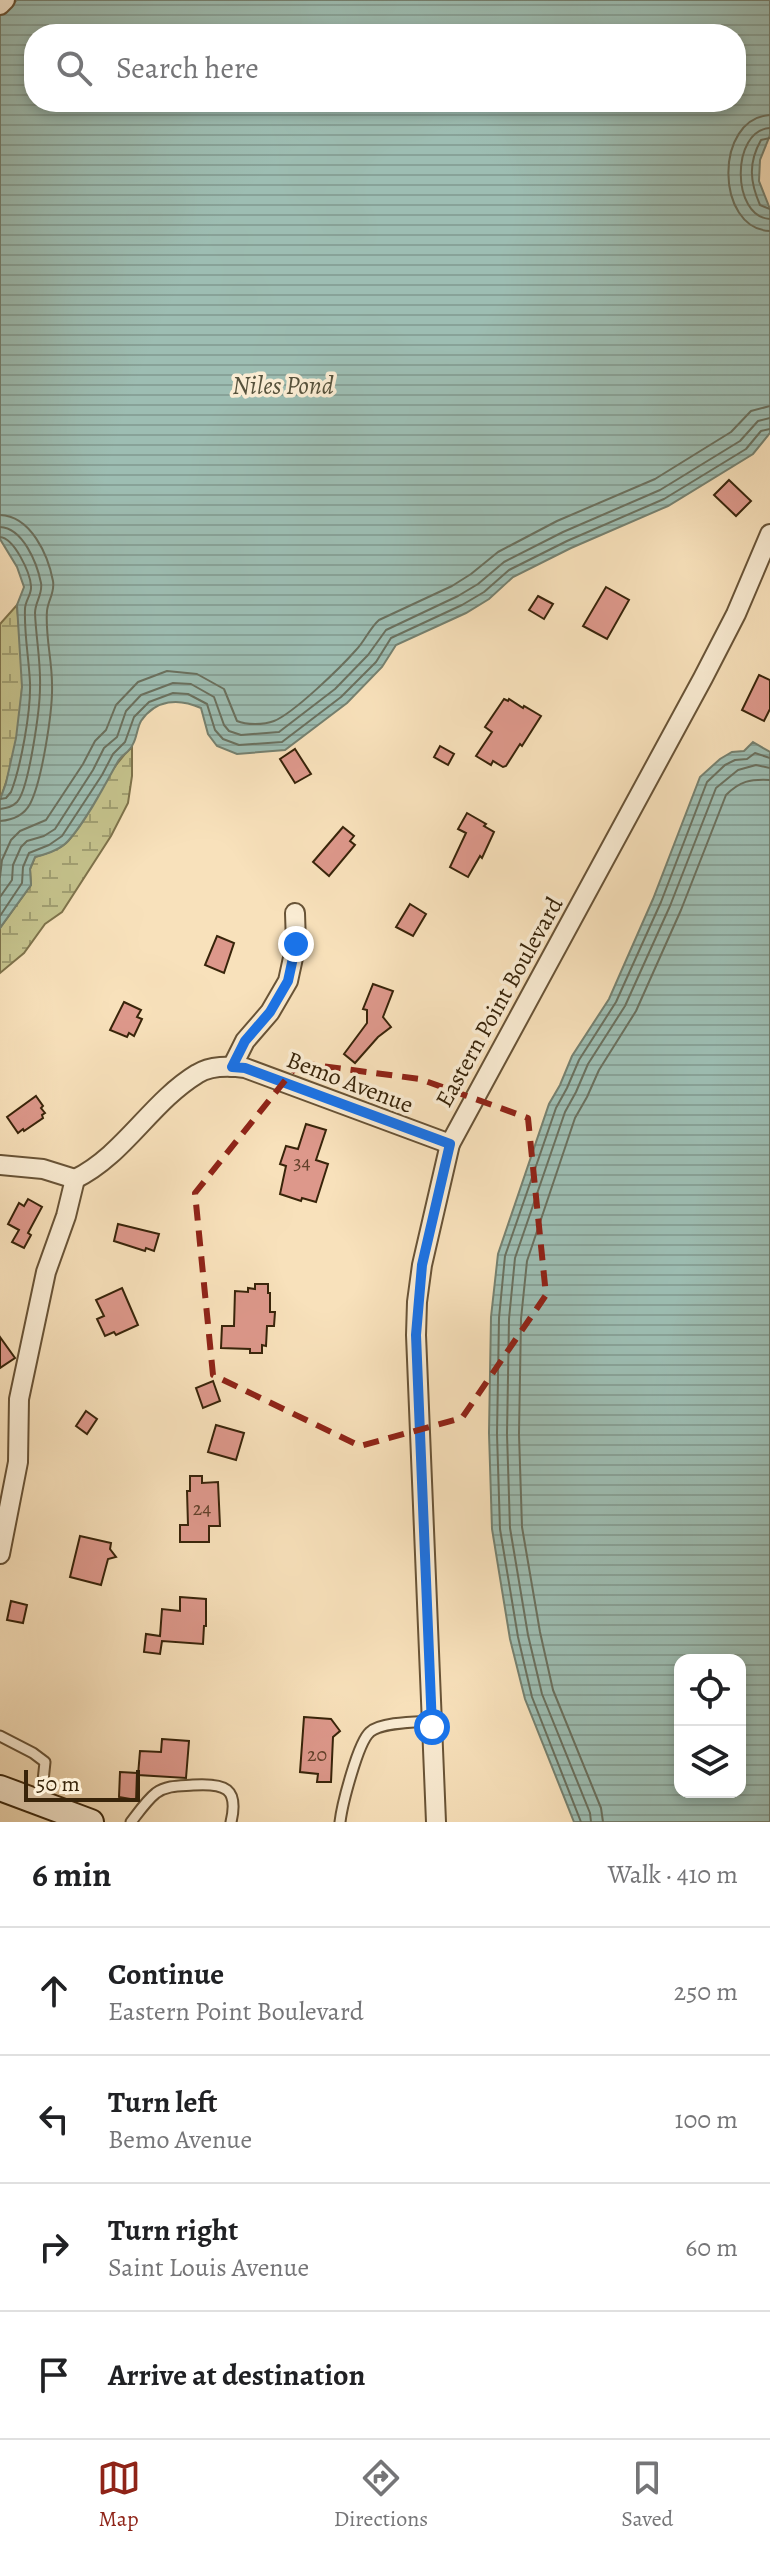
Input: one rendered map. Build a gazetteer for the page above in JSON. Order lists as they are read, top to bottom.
{
  "streets": {
    "street": ["Eastern Point Boulevard", "Bemo Avenue"]
  },
  "crossings": [
    ["Eastern Point Boulevard", "Bemo Avenue"]
  ],
  "water": ["Niles Pond"],
  "house_numbers": ["34", "24", "20"],
  "scale_bar": "50 m",
  "page": {
    "search": "Search here",
    "scale": "50 m",
    "heading": ["6 min", "Walk · 410 m"],
    "list": [
      ["Continue", "Eastern Point Boulevard", "250 m"],
      ["Turn left", "Bemo Avenue", "100 m"],
      ["Turn right", "Saint Louis Avenue", "60 m"],
      "Arrive at destination"
    ],
    "nav": ["Map", "Directions", "Saved"]
  }
}
